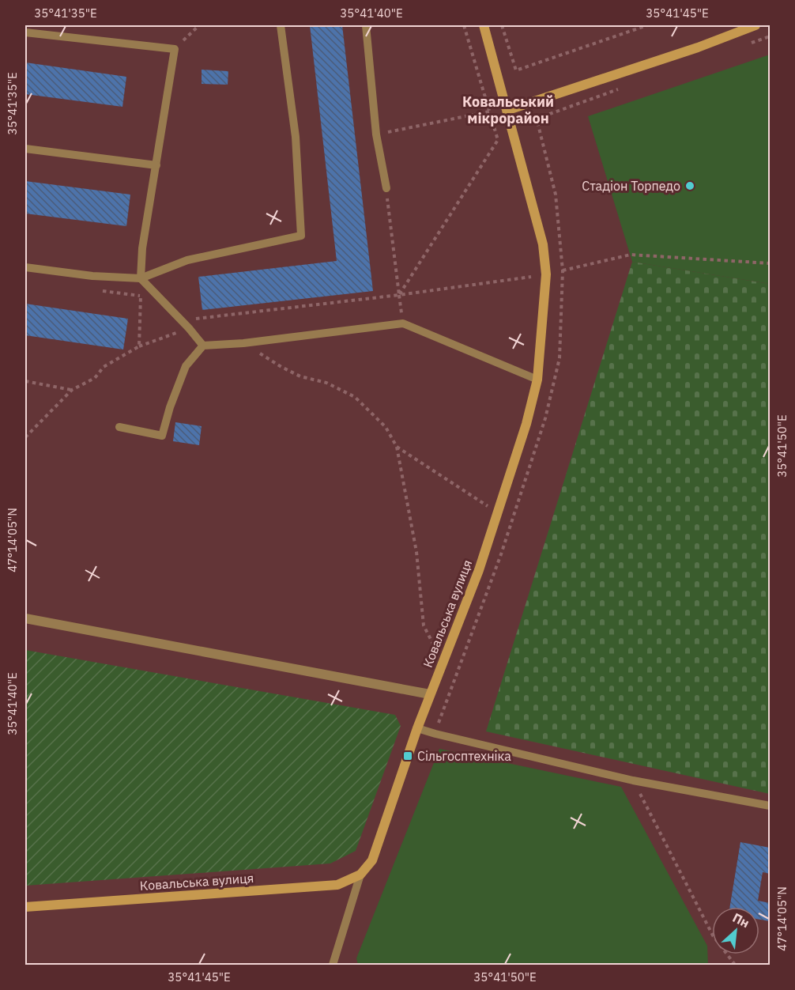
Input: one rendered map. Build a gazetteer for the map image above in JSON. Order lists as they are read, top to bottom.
{
  "streets": {
    "street": ["Ковальська вулиця"]
  },
  "districts": ["Ковальський мікрорайон"],
  "places": {
    "other": ["Стадіон Торпедо"],
    "transit": ["Сільгосптехніка"]
  },
  "north": "top right",
  "coordinates": [
    "35°41'35\"E",
    "35°41'40\"E",
    "35°41'45\"E",
    "35°41'50\"E",
    "47°14'05\"N"
  ]
}
